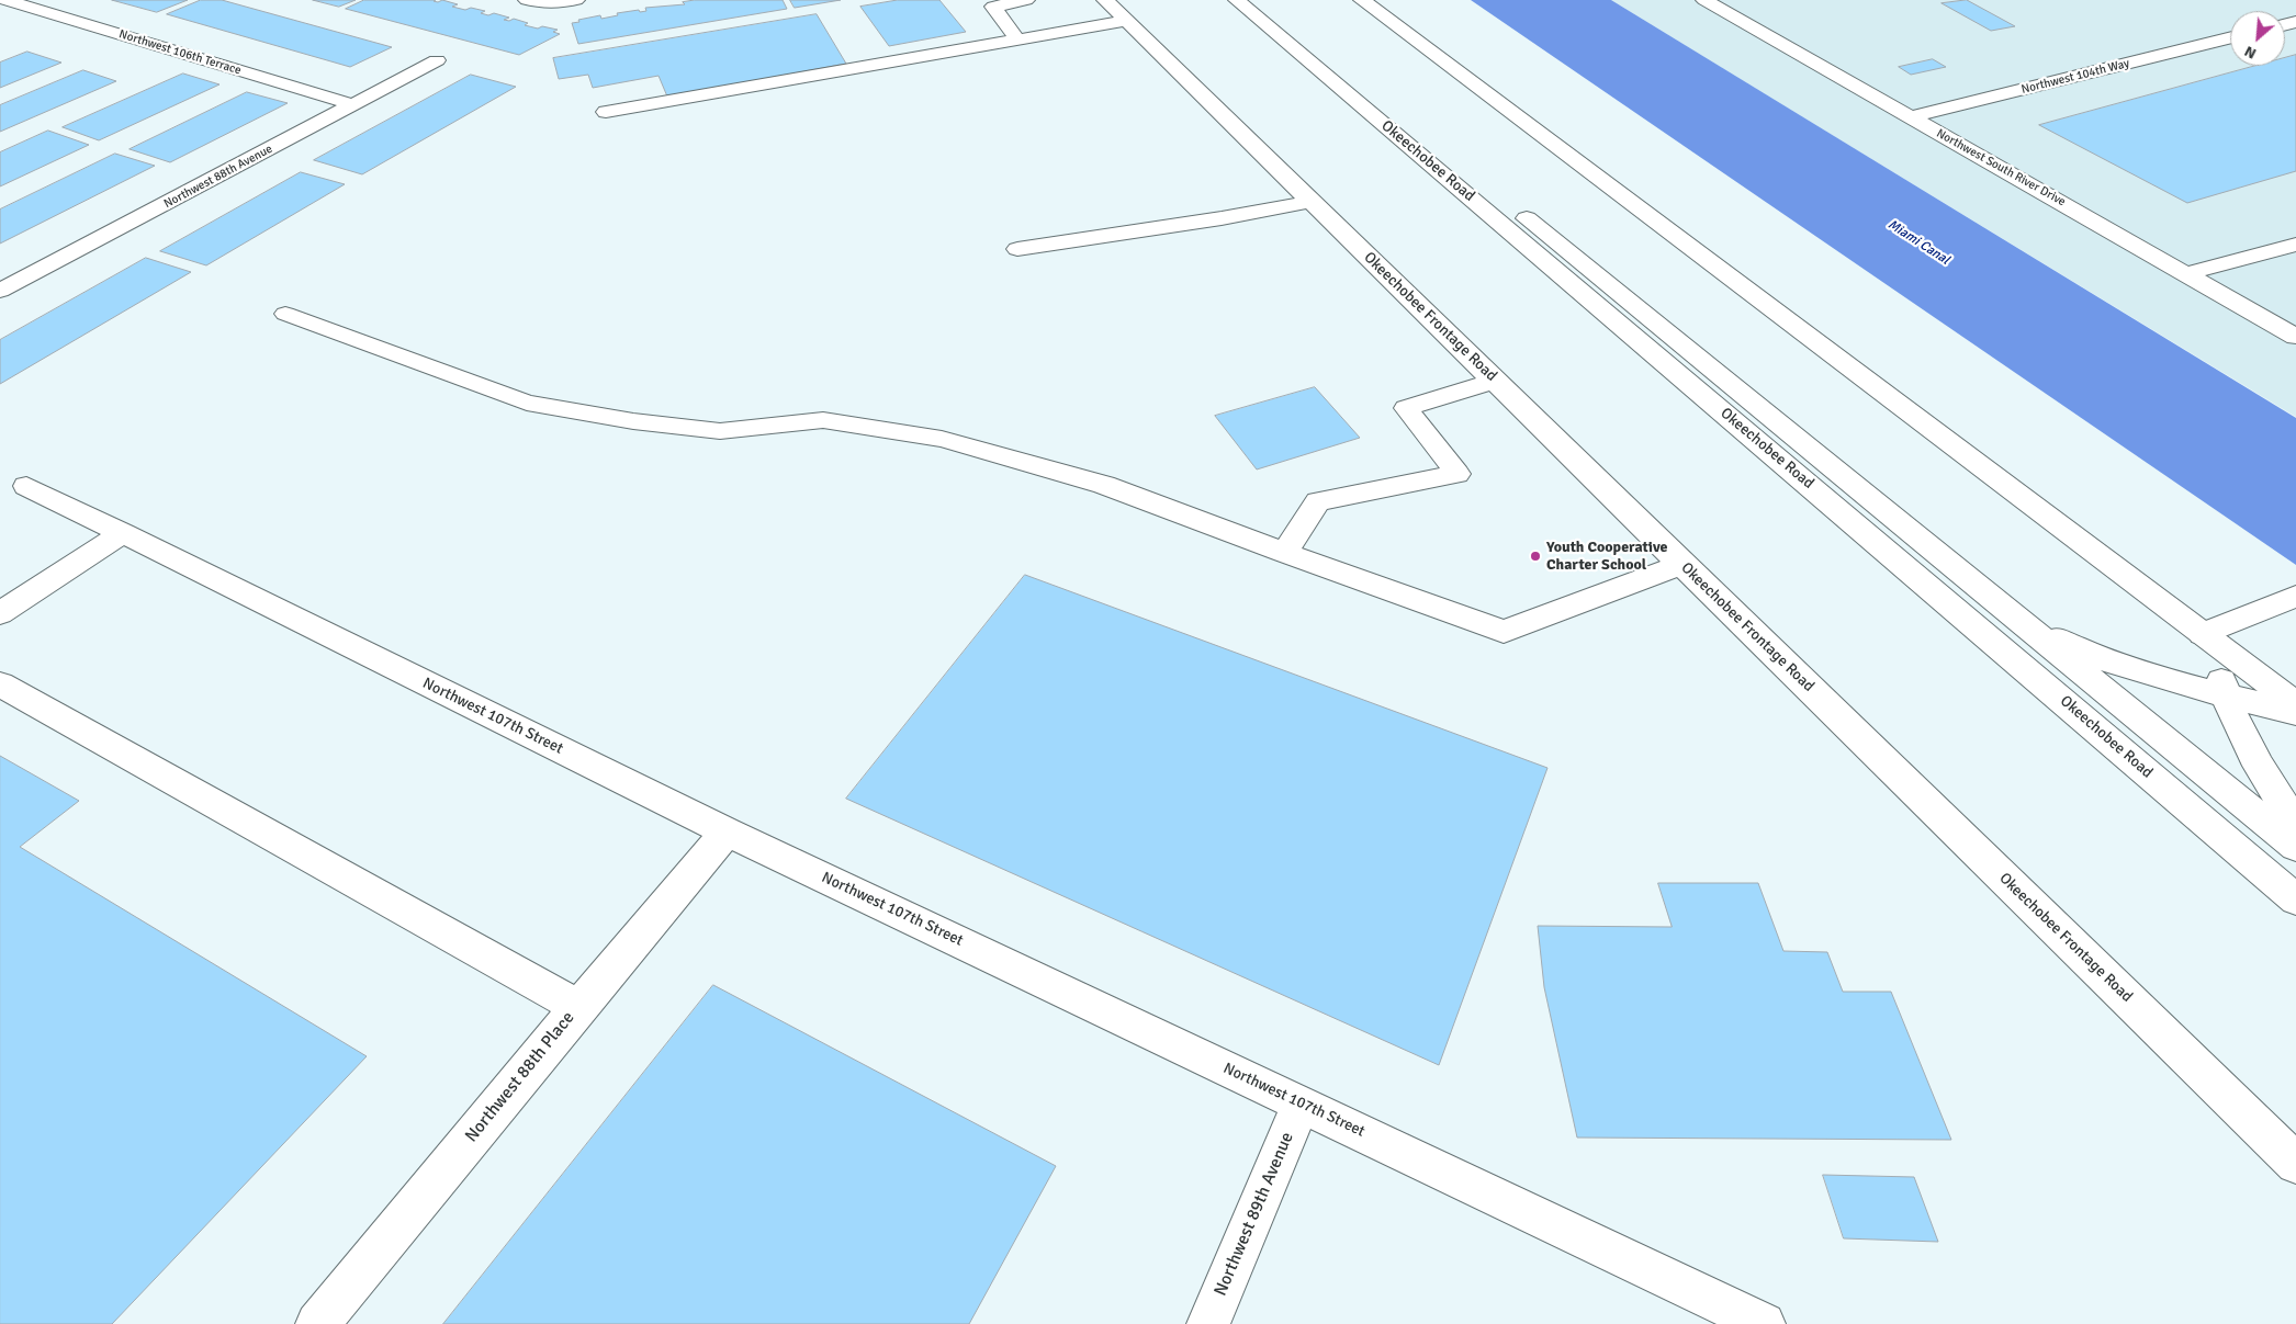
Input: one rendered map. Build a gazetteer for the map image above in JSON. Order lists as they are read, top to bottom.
{
  "streets": {
    "main road": [
      "Northwest 106th Terrace",
      "Northwest 104th Way",
      "Okeechobee Road",
      "Northwest South River Drive",
      "Northwest 88th Avenue",
      "Okeechobee Frontage Road",
      "Northwest 107th Street",
      "Northwest 88th Place",
      "Northwest 89th Avenue"
    ]
  },
  "crossings": [
    ["Northwest 106th Terrace", "Northwest 88th Avenue"],
    ["Northwest 104th Way", "Northwest South River Drive"],
    ["Northwest 107th Street", "Northwest 88th Place"],
    ["Northwest 107th Street", "Northwest 89th Avenue"]
  ],
  "water": ["Miami Canal"],
  "places": ["Youth Cooperative Charter School"],
  "north": "bottom left"
}
